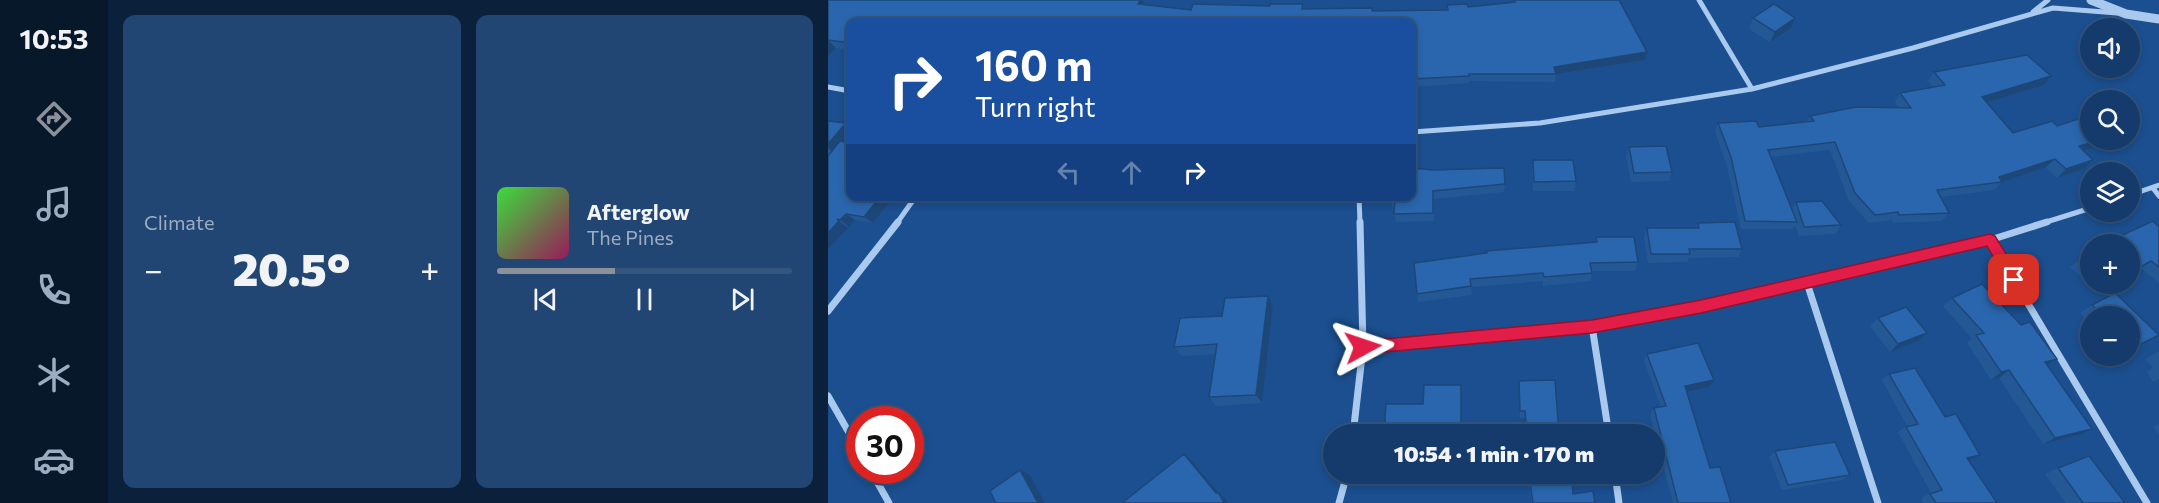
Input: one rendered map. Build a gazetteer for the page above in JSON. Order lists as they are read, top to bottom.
{
  "page": {
    "tabs": "10:53",
    "tile": "Climate",
    "map_buttons": ["+", "−"],
    "turn": ["160 m", "Turn right"],
    "song": ["Afterglow", "The Pines"],
    "heat": ["−", "20.5°", "+"],
    "limit": "30",
    "trip": "10:54 · 1 min · 170 m"
  }
}
